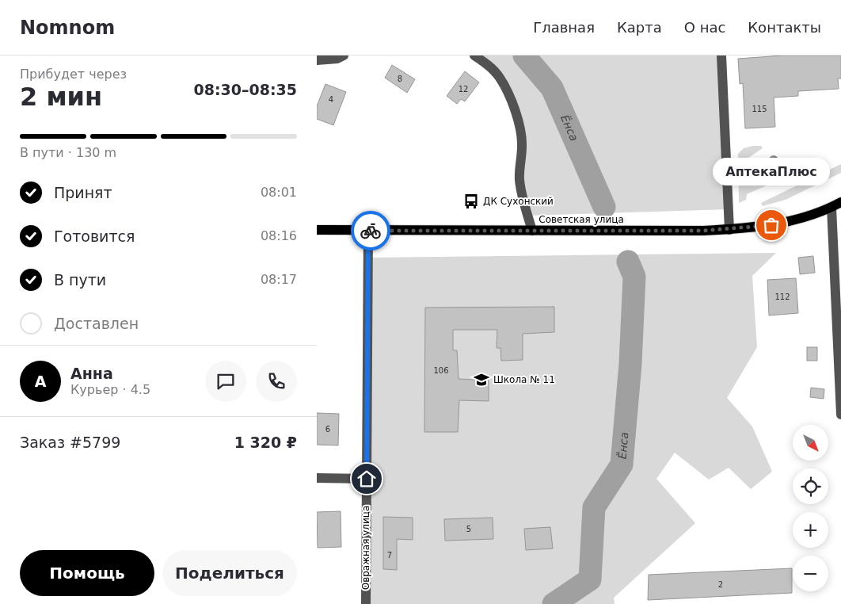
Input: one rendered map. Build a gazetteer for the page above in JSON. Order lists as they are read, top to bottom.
{
  "streets": {
    "main road": ["Советская улица"],
    "street": ["Овражная улица"]
  },
  "crossings": [
    ["Советская улица", "Овражная улица"]
  ],
  "water": ["Ёнса"],
  "places": {
    "bus stop": ["ДК Сухонский"],
    "other": ["АптекаПлюс"],
    "school or university": ["Школа № 11"]
  },
  "house_numbers": [
    "8",
    "12",
    "4",
    "115",
    "112",
    "106",
    "6",
    "5",
    "7",
    "2"
  ],
  "north": "bottom right",
  "page": {
    "header": "Nomnom",
    "nav": [
      "Главная",
      "Карта",
      "О нас",
      "Контакты"
    ],
    "heading": ["2 мин", "Прибудет через", "08:30–08:35"],
    "panel": [
      "Анна",
      "Курьер · 4.5",
      "Заказ #5799",
      "1 320 ₽"
    ],
    "bar": "В пути · 130 m",
    "bubble": "АптекаПлюс",
    "list": [
      ["Принят", "08:01"],
      ["Готовится", "08:16"],
      ["В пути", "08:17"],
      "Доставлен"
    ],
    "round": "А",
    "map_buttons": ["+", "−"],
    "buttons": ["Помощь", "Поделиться"]
  }
}
